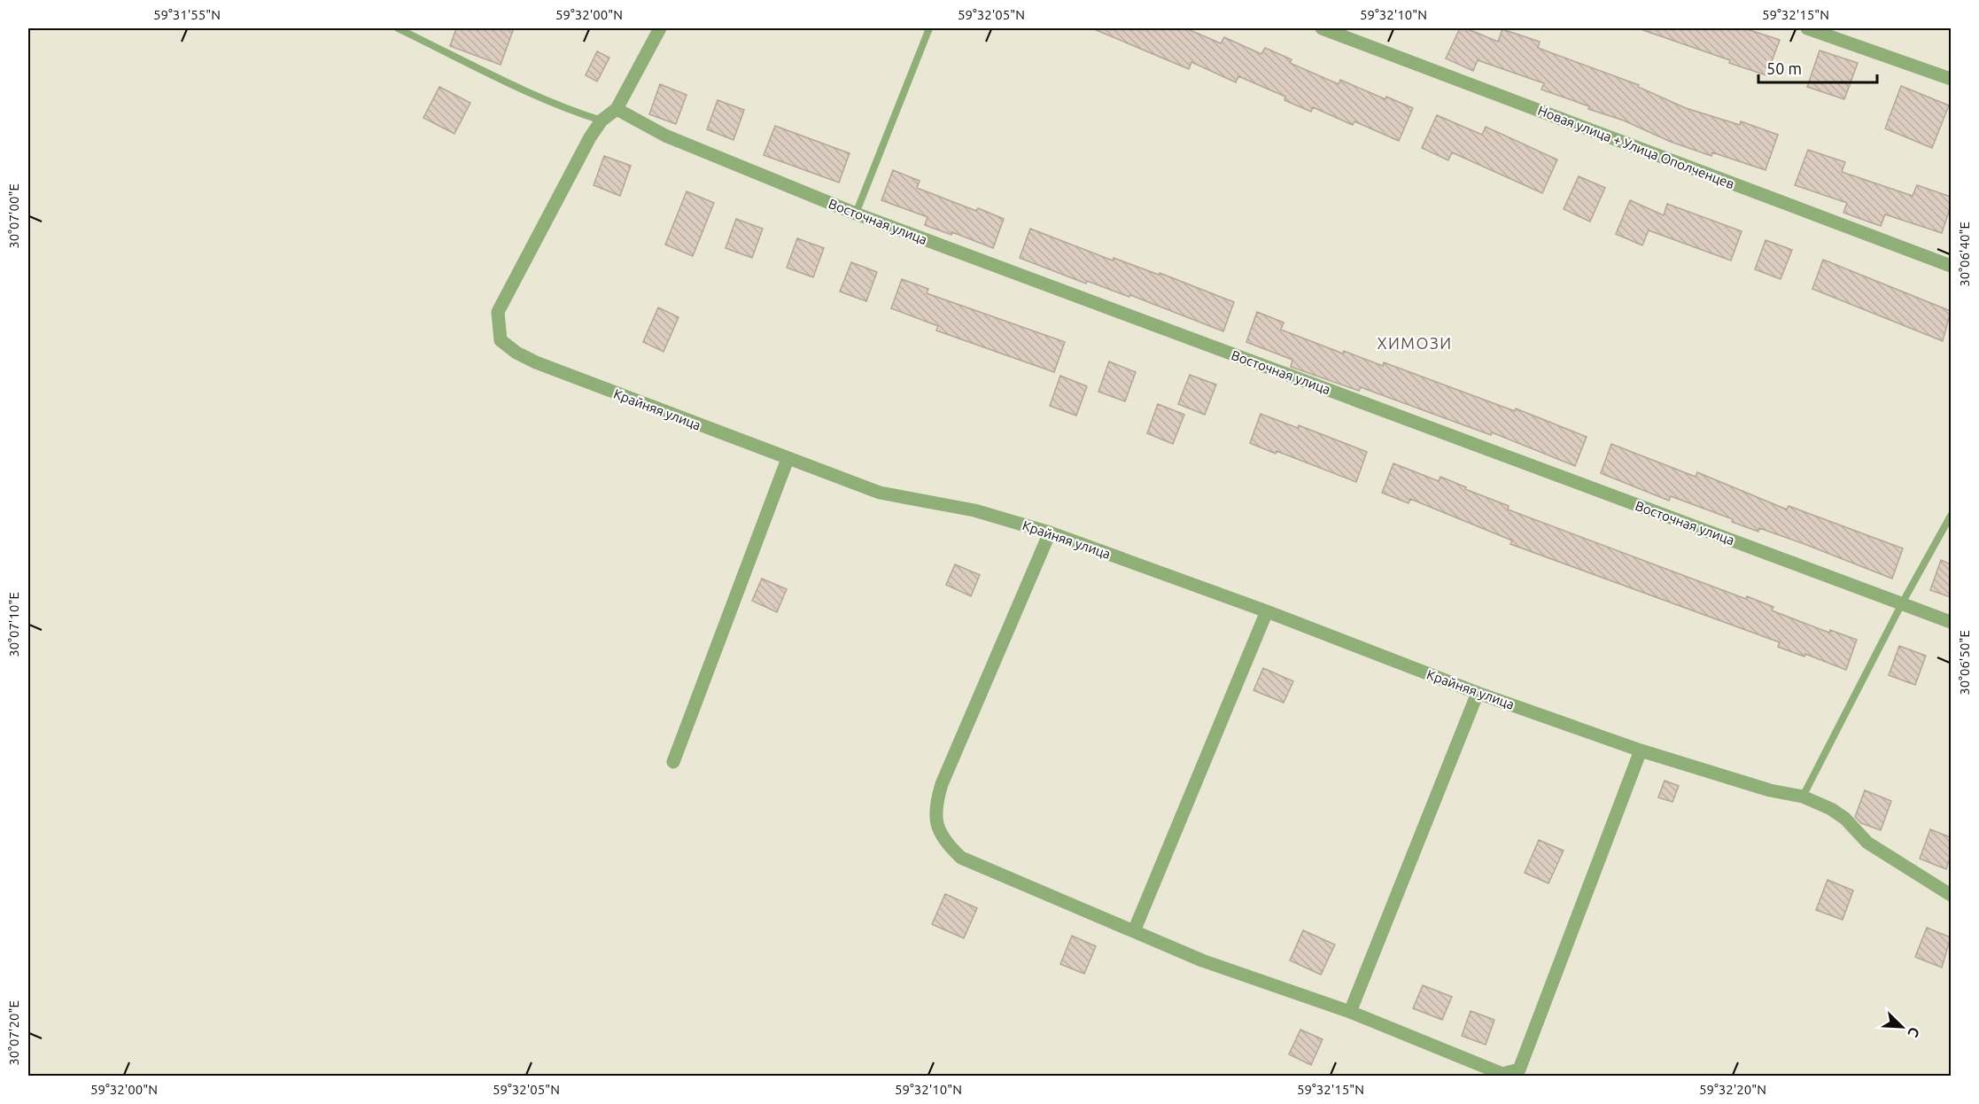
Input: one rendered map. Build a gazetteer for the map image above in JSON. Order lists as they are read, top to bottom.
{
  "streets": {
    "street": ["Новая улица + Улица Ополченцев", "Восточная улица", "Крайняя улица"]
  },
  "crossings": [
    ["Восточная улица", "Крайняя улица"]
  ],
  "districts": ["ХИМОЗИ"],
  "scale_bar": "50 m",
  "north": "bottom right",
  "coordinates": [
    "59°31'55\"N",
    "59°32'00\"N",
    "59°32'05\"N",
    "59°32'10\"N",
    "59°32'15\"N",
    "30°07'00\"E",
    "30°06'40\"E",
    "30°07'10\"E",
    "30°06'50\"E",
    "30°07'20\"E",
    "59°32'20\"N"
  ]
}
